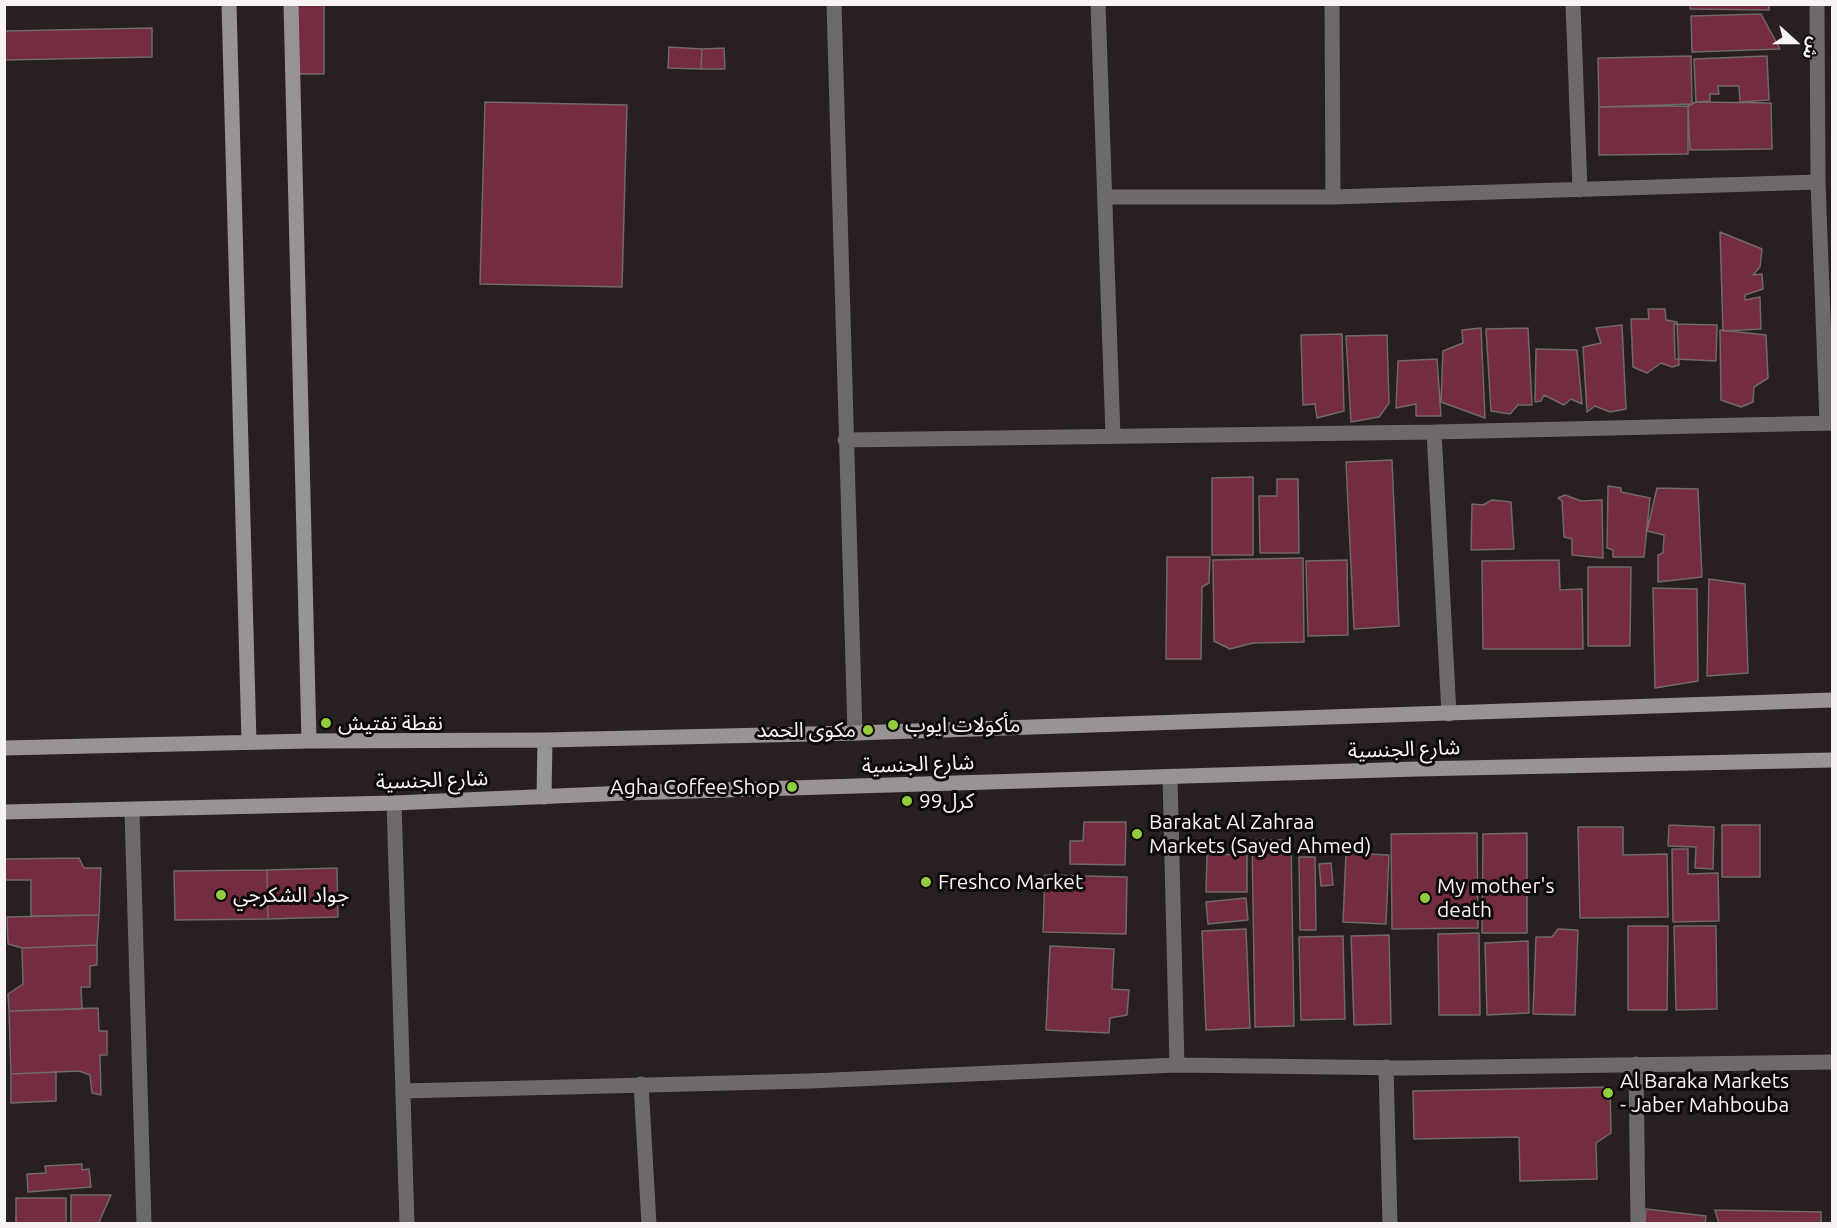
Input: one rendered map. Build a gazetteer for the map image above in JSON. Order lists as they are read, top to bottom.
{
  "streets": {
    "main road": ["شارع الجنسية"]
  },
  "places": [
    "نقطة تفتيش",
    "مأكولات ايوب",
    "مكوى الحمد",
    "Agha Coffee Shop",
    "كرل99",
    "Barakat Al Zahraa Markets (Sayed Ahmed)",
    "Freshco Market",
    "جواد الشكرجي",
    "My mother's death",
    "Al Baraka Markets - Jaber Mahbouba"
  ],
  "north": "right"
}
